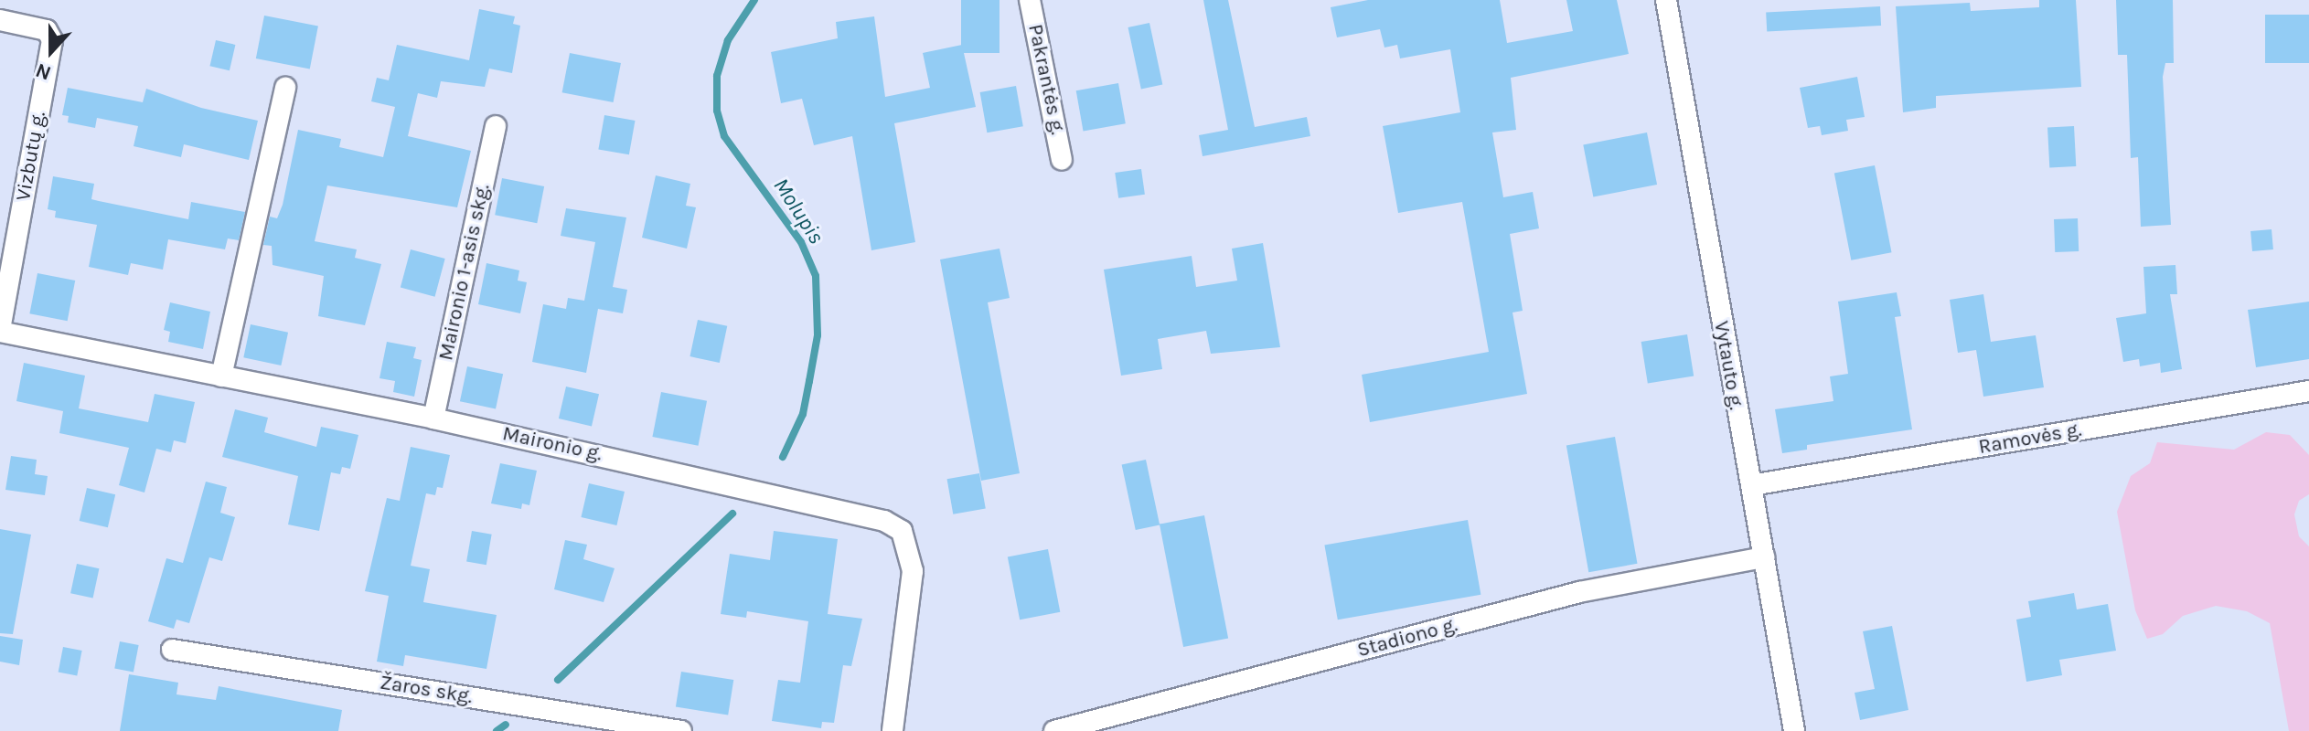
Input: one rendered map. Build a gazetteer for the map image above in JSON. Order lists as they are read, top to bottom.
{
  "streets": {
    "street": [
      "Pakrantės g.",
      "Vizbutų g.",
      "Maironio 1-asis skg.",
      "Vytauto g.",
      "Ramovės g.",
      "Maironio g.",
      "Stadiono g.",
      "Žaros skg."
    ]
  },
  "crossings": [
    ["Vizbutų g.", "Maironio g."],
    ["Maironio 1-asis skg.", "Maironio g."],
    ["Vytauto g.", "Ramovės g."],
    ["Vytauto g.", "Stadiono g."]
  ],
  "water": ["Molupis"],
  "north": "bottom"
}
